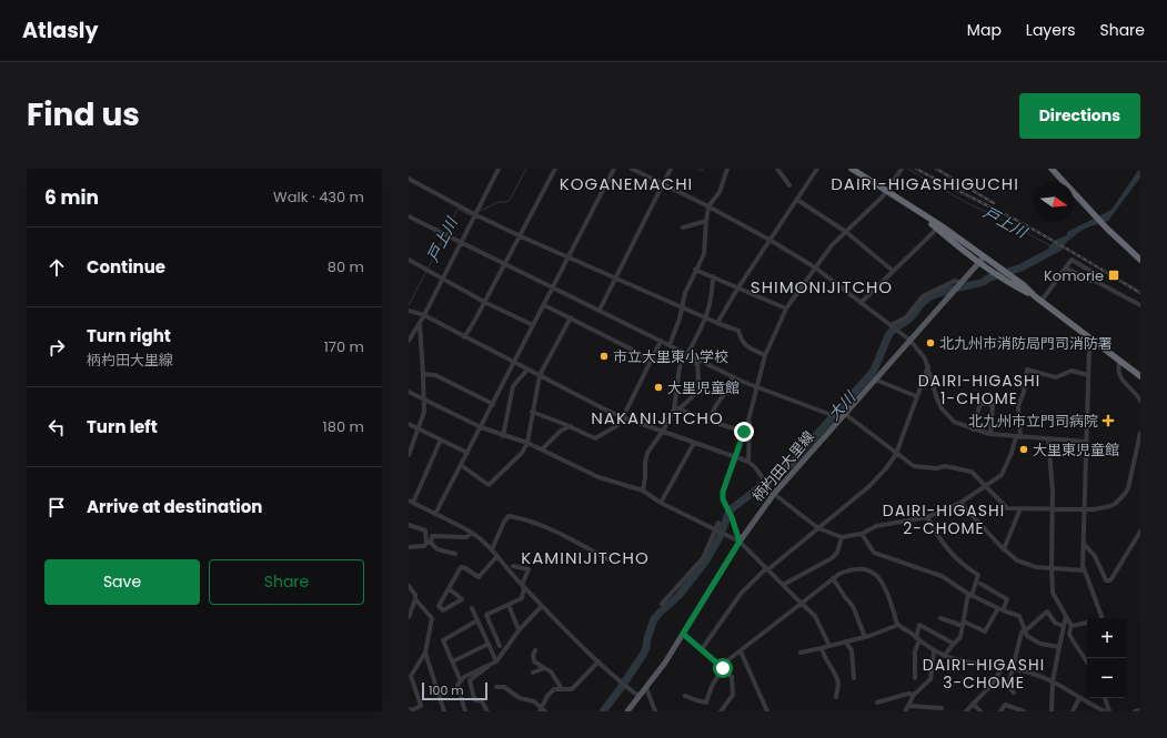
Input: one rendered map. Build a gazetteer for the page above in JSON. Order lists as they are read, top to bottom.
{
  "streets": {
    "main road": ["柄杓田大里線"]
  },
  "districts": [
    "KOGANEMACHI",
    "DAIRI-HIGASHIGUCHI",
    "SHIMONIJITCHO",
    "DAIRI-HIGASHI 1-CHOME",
    "NAKANIJITCHO",
    "DAIRI-HIGASHI 2-CHOME",
    "KAMINIJITCHO",
    "DAIRI-HIGASHI 3-CHOME"
  ],
  "water": ["戸上川", "大川"],
  "places": {
    "transit": ["Komorie"],
    "other": [
      "北九州市消防局門司消防署",
      "市立大里東小学校",
      "大里児童館",
      "大里東児童館"
    ],
    "health": ["北九州市立門司病院"]
  },
  "scale_bar": "100 m",
  "north": "right",
  "page": {
    "header": "Atlasly",
    "nav": ["Map", "Layers", "Share"],
    "title": "Find us",
    "buttons": [
      "Directions",
      ["Save", "Share"]
    ],
    "heading": ["6 min", "Walk · 430 m"],
    "list": [
      ["Continue", "80 m"],
      ["Turn right", "柄杓田大里線", "170 m"],
      ["Turn left", "180 m"],
      "Arrive at destination"
    ],
    "map_buttons": ["+", "−"],
    "scale": "100 m"
  }
}
